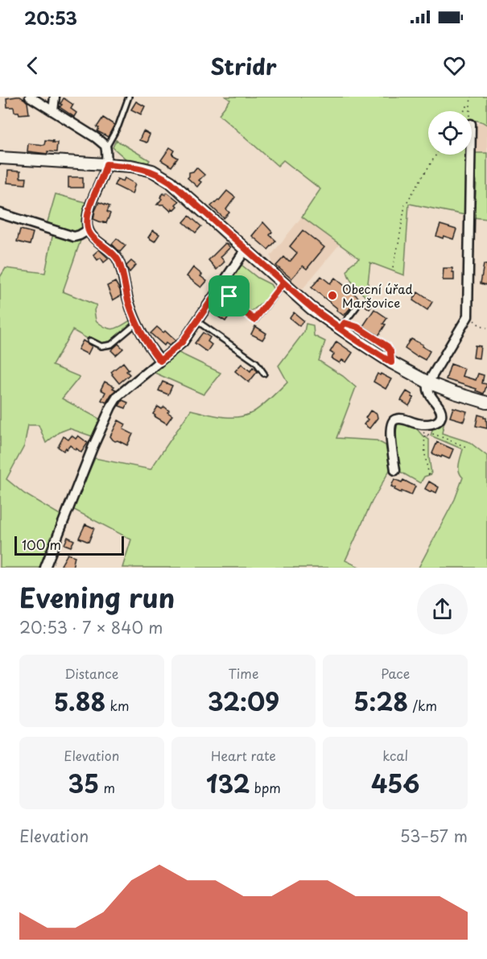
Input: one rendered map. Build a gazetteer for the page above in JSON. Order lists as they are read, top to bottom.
{
  "places": ["Obecní úřad Maršovice"],
  "scale_bar": "100 m",
  "page": {
    "status": "20:53",
    "header": "Stridr",
    "scale": "100 m",
    "heading": ["Evening run", "20:53 · 7 × 840 m"],
    "stats": [
      ["Distance", "5.88 km"],
      ["Time", "32:09"],
      ["Pace", "5:28 /km"],
      ["Elevation", "35 m"],
      ["Heart rate", "132 bpm"],
      ["kcal", "456"]
    ],
    "chart": ["Elevation", "53–57 m"]
  }
}
